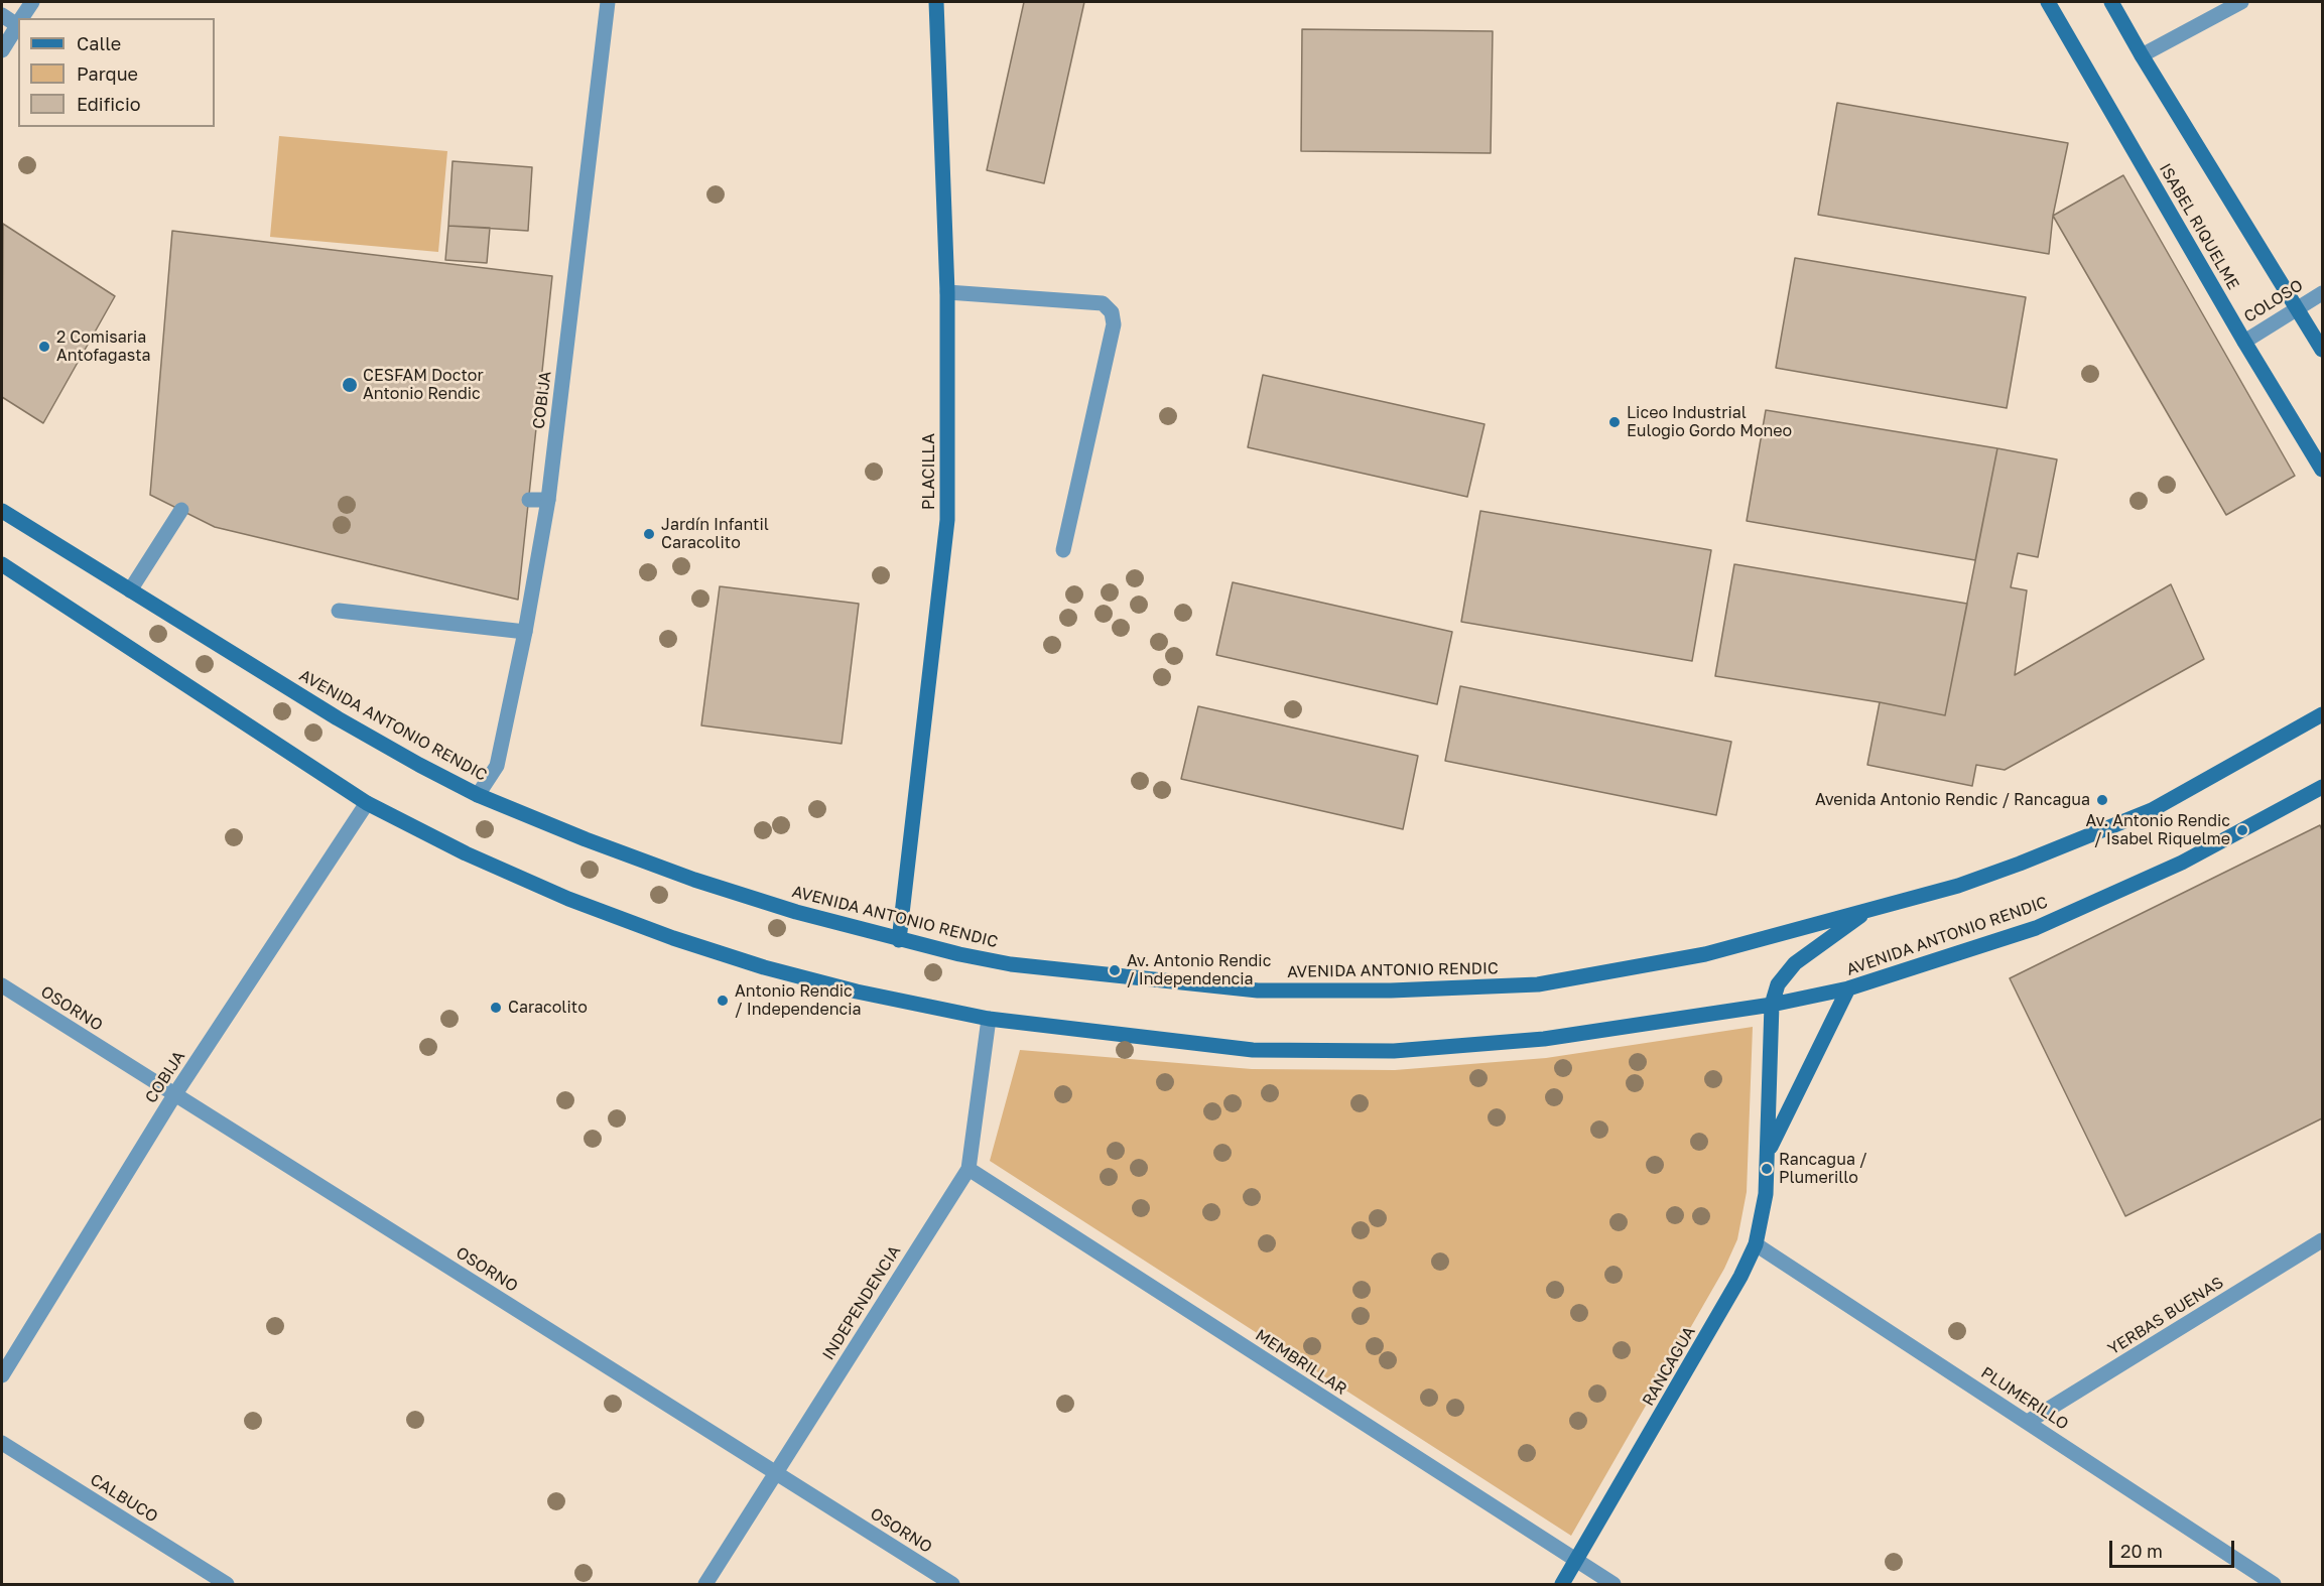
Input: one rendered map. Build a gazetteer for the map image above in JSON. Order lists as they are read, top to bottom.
{
  "streets": {
    "main road": [
      "ISABEL RIQUELME",
      "PLACILLA",
      "AVENIDA ANTONIO RENDIC",
      "RANCAGUA"
    ],
    "street": [
      "COLOSO",
      "COBIJA",
      "OSORNO",
      "INDEPENDENCIA",
      "YERBAS BUENAS",
      "MEMBRILLAR",
      "PLUMERILLO",
      "CALBUCO"
    ]
  },
  "crossings": [
    ["ISABEL RIQUELME", "COLOSO"],
    ["COBIJA", "AVENIDA ANTONIO RENDIC"],
    ["COBIJA", "OSORNO"],
    ["PLACILLA", "AVENIDA ANTONIO RENDIC"],
    ["AVENIDA ANTONIO RENDIC", "INDEPENDENCIA"],
    ["AVENIDA ANTONIO RENDIC", "RANCAGUA"],
    ["OSORNO", "INDEPENDENCIA"],
    ["INDEPENDENCIA", "MEMBRILLAR"],
    ["YERBAS BUENAS", "PLUMERILLO"],
    ["MEMBRILLAR", "RANCAGUA"],
    ["RANCAGUA", "PLUMERILLO"]
  ],
  "places": [
    "2 Comisaria Antofagasta",
    "CESFAM Doctor Antonio Rendic",
    "Liceo Industrial Eulogio Gordo Moneo",
    "Jardín Infantil Caracolito",
    "Avenida Antonio Rendic / Rancagua",
    "Av. Antonio Rendic / Isabel Riquelme",
    "Av. Antonio Rendic / Independencia",
    "Antonio Rendic / Independencia",
    "Caracolito",
    "Rancagua / Plumerillo"
  ],
  "legend": ["Calle", "Parque", "Edificio"],
  "scale_bar": "20 m"
}
